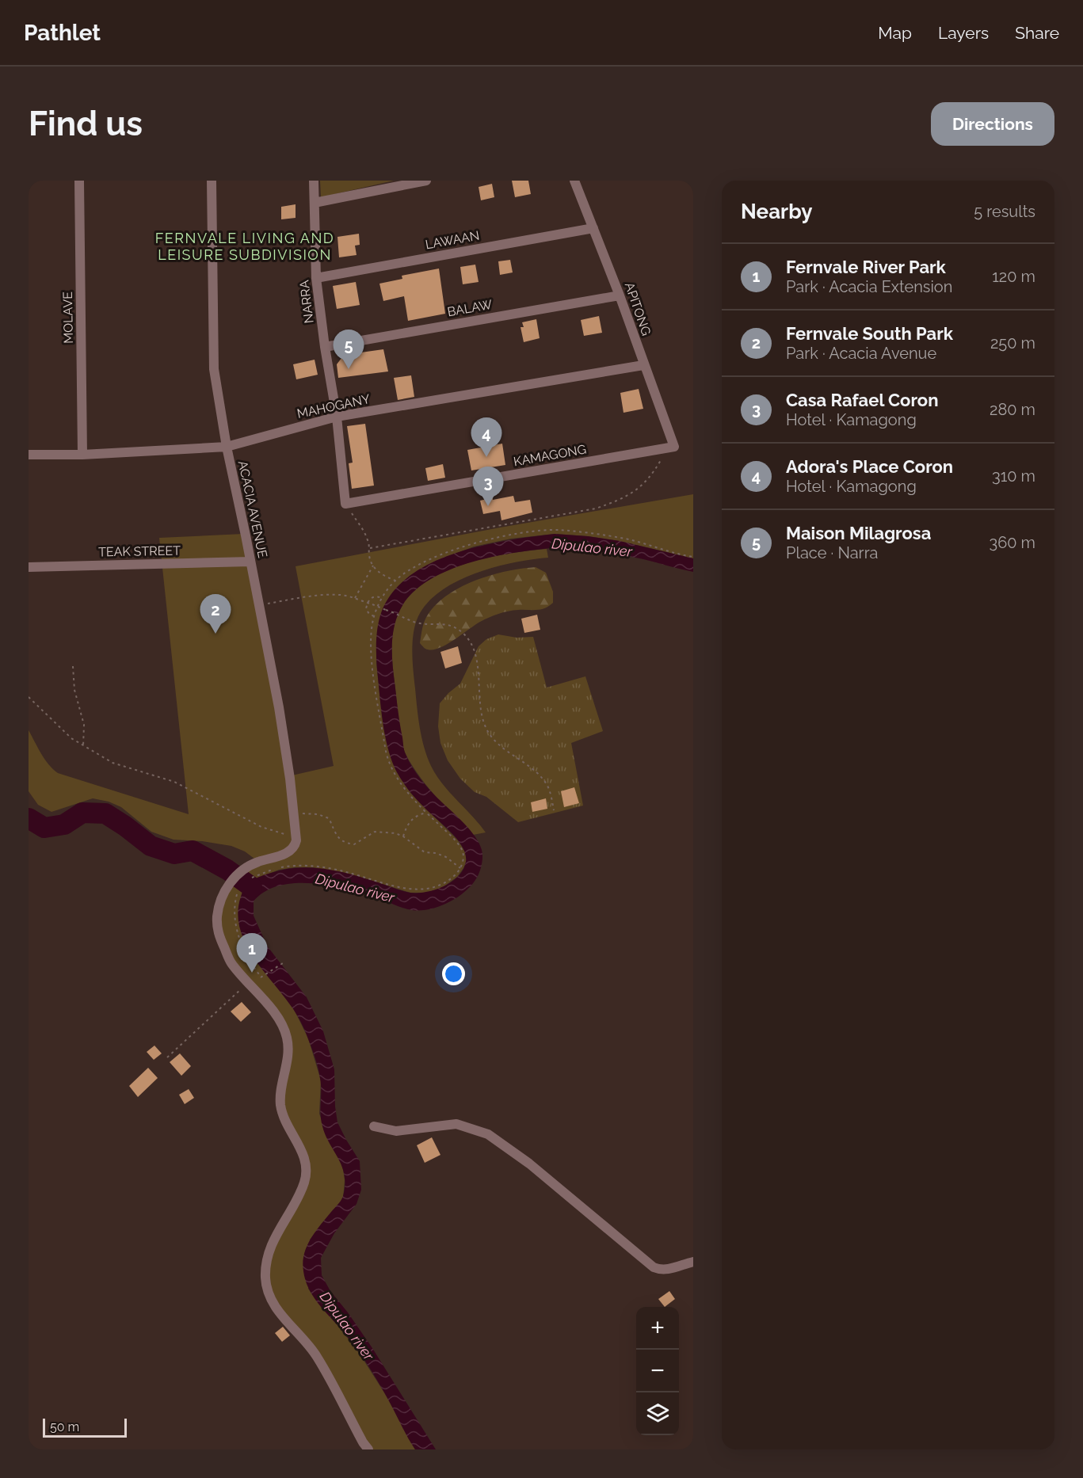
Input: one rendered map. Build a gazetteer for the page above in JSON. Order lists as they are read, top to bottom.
{
  "streets": {
    "street": [
      "LAWAAN",
      "NARRA",
      "BALAW",
      "APITONG",
      "MOLAVE",
      "MAHOGANY",
      "KAMAGONG",
      "ACACIA AVENUE",
      "TEAK STREET"
    ]
  },
  "crossings": [
    ["LAWAAN", "NARRA"],
    ["LAWAAN", "APITONG"],
    ["NARRA", "BALAW"],
    ["NARRA", "MAHOGANY"],
    ["NARRA", "KAMAGONG"],
    ["BALAW", "APITONG"],
    ["APITONG", "MAHOGANY"],
    ["APITONG", "KAMAGONG"],
    ["MOLAVE", "MAHOGANY"],
    ["MAHOGANY", "ACACIA AVENUE"],
    ["ACACIA AVENUE", "TEAK STREET"]
  ],
  "districts": ["FERNVALE LIVING AND LEISURE SUBDIVISION"],
  "water": ["Dipulao river"],
  "scale_bar": "50 m",
  "page": {
    "header": "Pathlet",
    "nav": ["Map", "Layers", "Share"],
    "buttons": "Directions",
    "title": "Find us",
    "heading": ["Nearby", "5 results"],
    "list": [
      {
        "mark": "1",
        "name": "Fernvale River Park",
        "note": "Park · Acacia Extension",
        "value": "120 m"
      },
      {
        "mark": "2",
        "name": "Fernvale South Park",
        "note": "Park · Acacia Avenue",
        "value": "250 m"
      },
      {
        "mark": "3",
        "name": "Casa Rafael Coron",
        "note": "Hotel · Kamagong",
        "value": "280 m"
      },
      {
        "mark": "4",
        "name": "Adora's Place Coron",
        "note": "Hotel · Kamagong",
        "value": "310 m"
      },
      {
        "mark": "5",
        "name": "Maison Milagrosa",
        "note": "Place · Narra",
        "value": "360 m"
      }
    ],
    "pins": [
      "5",
      "4",
      "3",
      "2",
      "1"
    ],
    "map_buttons": ["+", "−"],
    "scale": "50 m"
  }
}
